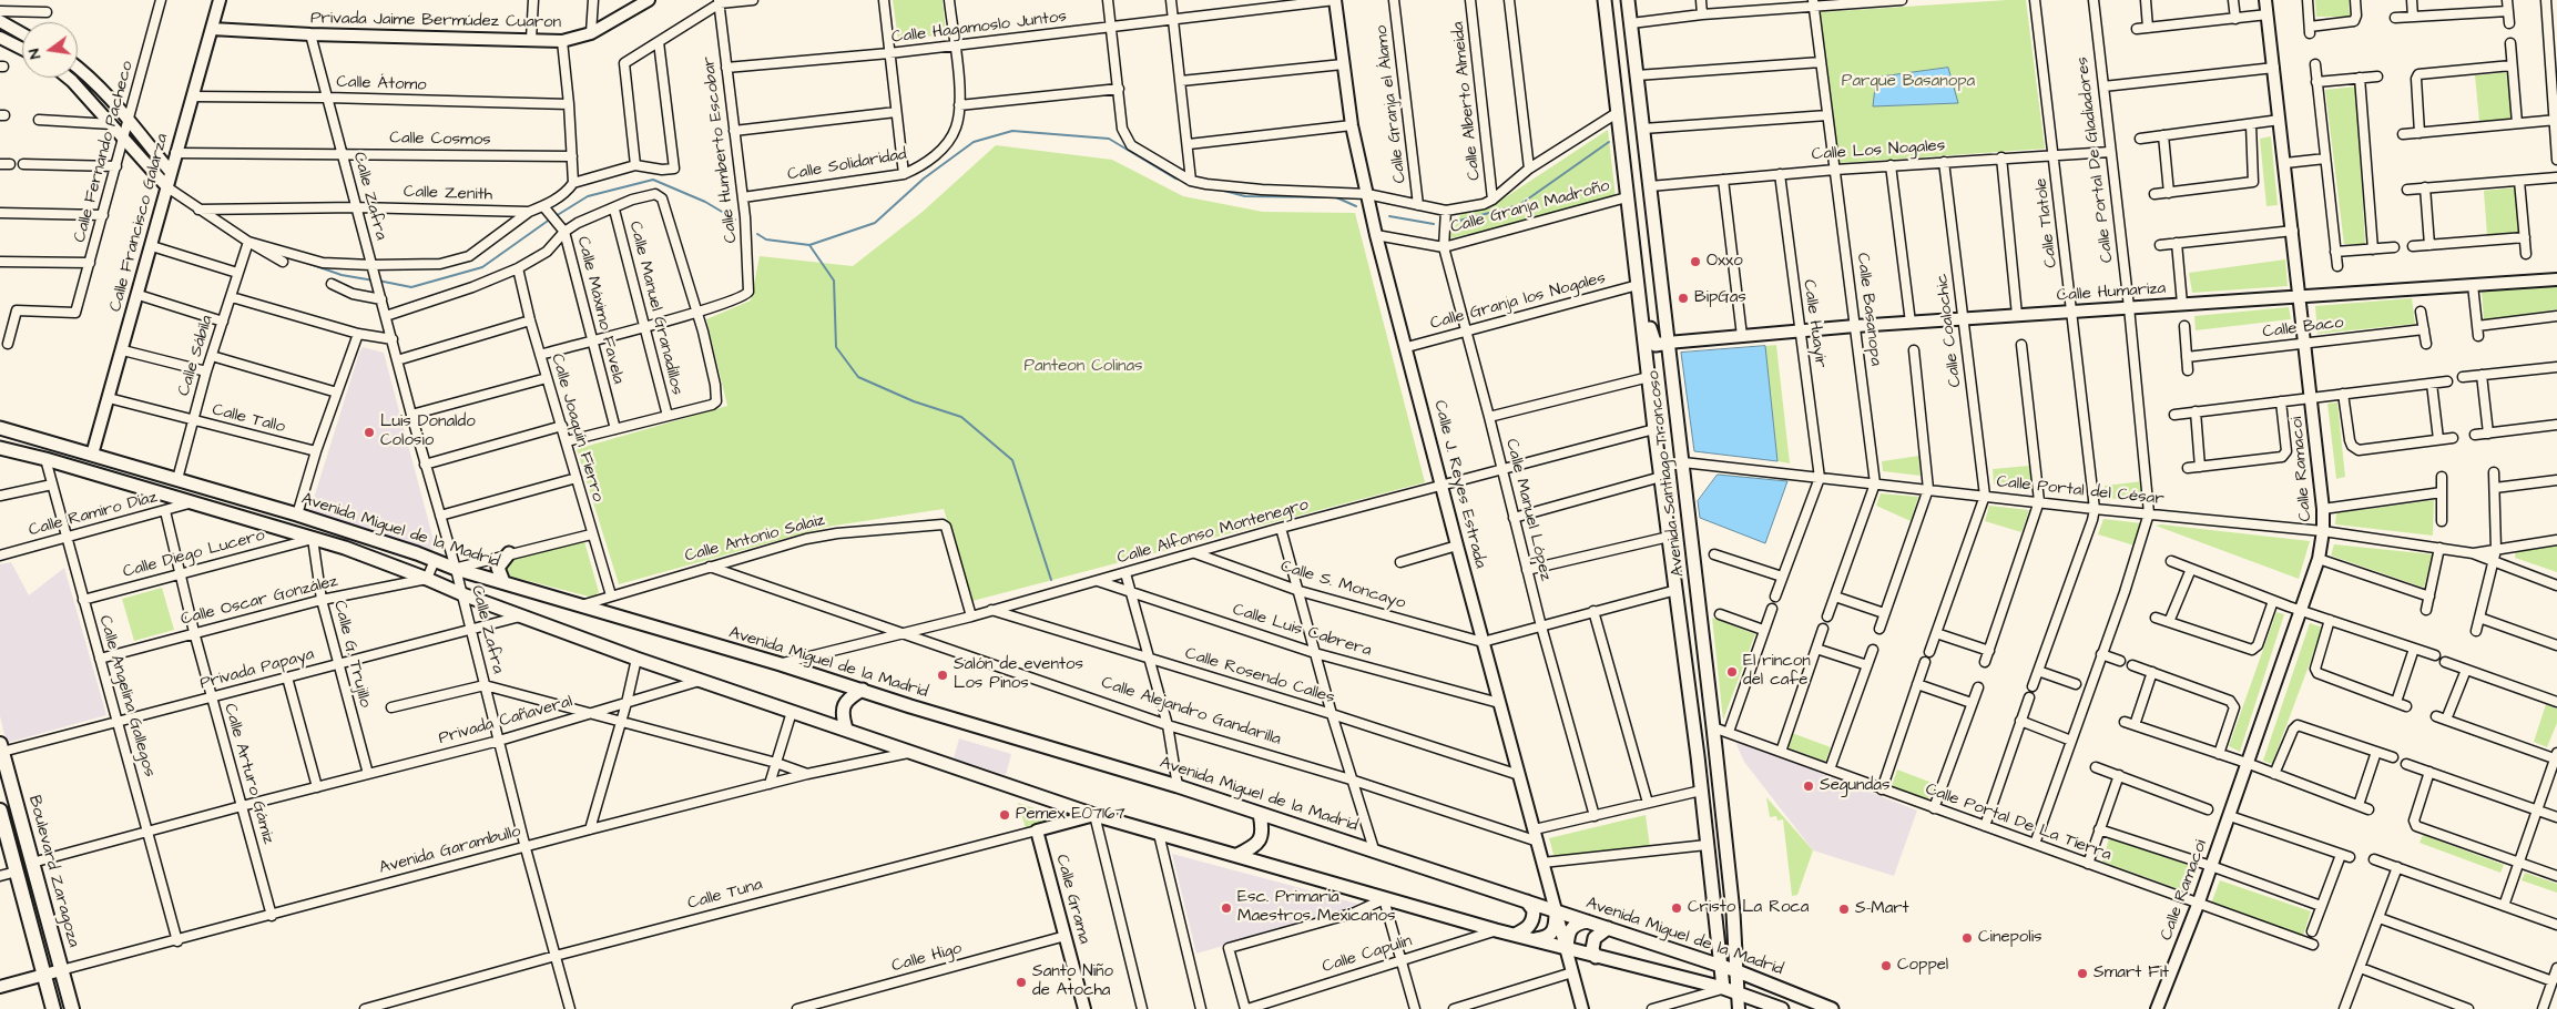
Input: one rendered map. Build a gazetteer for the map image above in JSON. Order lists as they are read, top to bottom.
{
  "streets": {
    "main road": ["Avenida Santiago Troncoso", "Avenida Miguel de la Madrid", "Boulevard Zaragoza"],
    "street": [
      "Privada Jaime Bermúdez Cuaron",
      "Calle Hagamoslo Juntos",
      "Calle Átomo",
      "Calle Alberto Almeida",
      "Calle Granja el Álamo",
      "Calle Cosmos",
      "Calle Humberto Escobar",
      "Calle Los Nogales",
      "Calle Fernando Pacheco",
      "Calle Portal De Gladiadores",
      "Calle Solidaridad",
      "Calle Zenith",
      "Calle Zafra",
      "Calle Granja Madroño",
      "Calle Francisco Galarza",
      "Calle Tlatole",
      "Calle Humariza",
      "Calle Granja los Nogales",
      "Calle Manuel Granadillos",
      "Calle Basanopa",
      "Calle Máximo Favela",
      "Calle Huayir",
      "Calle Baco",
      "Calle Coalochic",
      "Calle Sábila",
      "Calle Tallo",
      "Calle Joaquín Fierro",
      "Calle Ramacoi",
      "Calle J. Reyes Estrada",
      "Calle Portal del César",
      "Calle Manuel López",
      "Calle Ramiro Díaz",
      "Calle Alfonso Montenegro",
      "Calle Antonio Salaiz",
      "Calle Diego Lucero",
      "Calle S. Moncayo",
      "Calle Oscar González",
      "Calle Luis Cabrera",
      "Calle G. Trujillo",
      "Privada Papaya",
      "Calle Rosendo Calles",
      "Calle Angelina Gallegos",
      "Calle Alejandro Gandarilla",
      "Privada Cañaveral",
      "Calle Arturo Gámiz",
      "Calle Portal De La Tierra",
      "Avenida Garambullo",
      "Calle Tuna",
      "Calle Grama",
      "Calle Capulín",
      "Calle Higo"
    ]
  },
  "crossings": [
    ["Privada Jaime Bermúdez Cuaron", "Calle Zafra"],
    ["Privada Jaime Bermúdez Cuaron", "Calle Francisco Galarza"],
    ["Calle Hagamoslo Juntos", "Calle Humberto Escobar"],
    ["Calle Hagamoslo Juntos", "Calle Solidaridad"],
    ["Calle Hagamoslo Juntos", "Calle J. Reyes Estrada"],
    ["Calle Átomo", "Calle Zafra"],
    ["Calle Átomo", "Calle Francisco Galarza"],
    ["Calle Cosmos", "Calle Zafra"],
    ["Calle Cosmos", "Calle Francisco Galarza"],
    ["Calle Humberto Escobar", "Calle Solidaridad"],
    ["Calle Los Nogales", "Calle Portal De Gladiadores"],
    ["Calle Los Nogales", "Calle Tlatole"],
    ["Calle Los Nogales", "Calle Basanopa"],
    ["Calle Los Nogales", "Calle Huayir"],
    ["Calle Los Nogales", "Calle Coalochic"],
    ["Calle Los Nogales", "Avenida Santiago Troncoso"],
    ["Calle Portal De Gladiadores", "Calle Humariza"],
    ["Calle Portal De Gladiadores", "Calle Portal del César"],
    ["Calle Zenith", "Calle Zafra"],
    ["Calle Zenith", "Calle Máximo Favela"],
    ["Calle Zafra", "Avenida Miguel de la Madrid"],
    ["Calle Zafra", "Privada Papaya"],
    ["Calle Zafra", "Privada Cañaveral"],
    ["Calle Zafra", "Avenida Garambullo"],
    ["Calle Zafra", "Calle Tuna"],
    ["Calle Granja Madroño", "Avenida Santiago Troncoso"],
    ["Calle Granja Madroño", "Calle J. Reyes Estrada"],
    ["Calle Granja Madroño", "Calle Manuel López"],
    ["Calle Francisco Galarza", "Calle Tallo"],
    ["Calle Francisco Galarza", "Avenida Miguel de la Madrid"],
    ["Calle Tlatole", "Calle Humariza"],
    ["Calle Tlatole", "Calle Portal del César"],
    ["Calle Humariza", "Calle Basanopa"],
    ["Calle Humariza", "Calle Huayir"],
    ["Calle Humariza", "Calle Coalochic"],
    ["Calle Humariza", "Calle Ramacoi"],
    ["Calle Humariza", "Avenida Santiago Troncoso"],
    ["Calle Granja los Nogales", "Avenida Santiago Troncoso"],
    ["Calle Granja los Nogales", "Calle J. Reyes Estrada"],
    ["Calle Granja los Nogales", "Calle Manuel López"],
    ["Calle Basanopa", "Calle Portal del César"],
    ["Calle Huayir", "Calle Portal del César"],
    ["Calle Baco", "Calle Ramacoi"],
    ["Calle Coalochic", "Calle Portal del César"],
    ["Calle Sábila", "Calle Tallo"],
    ["Calle Sábila", "Avenida Miguel de la Madrid"],
    ["Calle Joaquín Fierro", "Calle Antonio Salaiz"],
    ["Calle Ramacoi", "Calle Portal del César"],
    ["Calle Ramacoi", "Calle Portal De La Tierra"],
    ["Avenida Santiago Troncoso", "Calle Portal del César"],
    ["Avenida Santiago Troncoso", "Avenida Miguel de la Madrid"],
    ["Avenida Santiago Troncoso", "Calle Alfonso Montenegro"],
    ["Avenida Santiago Troncoso", "Calle Portal De La Tierra"],
    ["Calle J. Reyes Estrada", "Avenida Miguel de la Madrid"],
    ["Calle J. Reyes Estrada", "Calle Alfonso Montenegro"],
    ["Calle J. Reyes Estrada", "Calle S. Moncayo"],
    ["Calle J. Reyes Estrada", "Calle Luis Cabrera"],
    ["Calle J. Reyes Estrada", "Calle Rosendo Calles"],
    ["Calle J. Reyes Estrada", "Calle Alejandro Gandarilla"],
    ["Calle Manuel López", "Calle Alfonso Montenegro"],
    ["Calle Ramiro Díaz", "Avenida Miguel de la Madrid"],
    ["Calle Ramiro Díaz", "Calle Angelina Gallegos"],
    ["Calle Ramiro Díaz", "Calle Arturo Gámiz"],
    ["Avenida Miguel de la Madrid", "Calle Alfonso Montenegro"],
    ["Avenida Miguel de la Madrid", "Calle Antonio Salaiz"],
    ["Avenida Miguel de la Madrid", "Calle Diego Lucero"],
    ["Avenida Miguel de la Madrid", "Calle Oscar González"],
    ["Avenida Miguel de la Madrid", "Calle G. Trujillo"],
    ["Avenida Miguel de la Madrid", "Privada Papaya"],
    ["Avenida Miguel de la Madrid", "Calle Angelina Gallegos"],
    ["Avenida Miguel de la Madrid", "Privada Cañaveral"],
    ["Avenida Miguel de la Madrid", "Avenida Garambullo"],
    ["Avenida Miguel de la Madrid", "Calle Tuna"],
    ["Avenida Miguel de la Madrid", "Calle Capulín"],
    ["Calle Alfonso Montenegro", "Calle Antonio Salaiz"],
    ["Calle Alfonso Montenegro", "Calle S. Moncayo"],
    ["Calle Alfonso Montenegro", "Calle Luis Cabrera"],
    ["Calle Alfonso Montenegro", "Calle Rosendo Calles"],
    ["Calle Alfonso Montenegro", "Calle Alejandro Gandarilla"],
    ["Calle Antonio Salaiz", "Calle Alejandro Gandarilla"],
    ["Calle Diego Lucero", "Calle G. Trujillo"],
    ["Calle Diego Lucero", "Calle Angelina Gallegos"],
    ["Calle Diego Lucero", "Calle Arturo Gámiz"],
    ["Calle Oscar González", "Calle G. Trujillo"],
    ["Calle Oscar González", "Calle Angelina Gallegos"],
    ["Calle Oscar González", "Calle Arturo Gámiz"],
    ["Calle G. Trujillo", "Privada Papaya"],
    ["Calle G. Trujillo", "Privada Cañaveral"],
    ["Privada Papaya", "Calle Angelina Gallegos"],
    ["Privada Papaya", "Calle Arturo Gámiz"],
    ["Privada Papaya", "Boulevard Zaragoza"],
    ["Calle Angelina Gallegos", "Privada Cañaveral"],
    ["Calle Angelina Gallegos", "Avenida Garambullo"],
    ["Privada Cañaveral", "Calle Arturo Gámiz"],
    ["Privada Cañaveral", "Boulevard Zaragoza"],
    ["Calle Arturo Gámiz", "Avenida Garambullo"],
    ["Avenida Garambullo", "Boulevard Zaragoza"],
    ["Calle Tuna", "Calle Grama"],
    ["Calle Grama", "Calle Higo"]
  ],
  "parks": ["Parque Basanopa", "Panteon Colinas"],
  "places": [
    "Oxxo",
    "BipGas",
    "Luis Donaldo Colosio",
    "El rincon del cafe",
    "Salón de eventos Los Pinos",
    "Segundas",
    "Pemex E07167",
    "Esc. Primaria Maestros Mexicanos",
    "Cristo La Roca",
    "S-Mart",
    "Cinepolis",
    "Coppel",
    "Smart Fit",
    "Santo Niño de Atocha"
  ],
  "north": "left"
}
